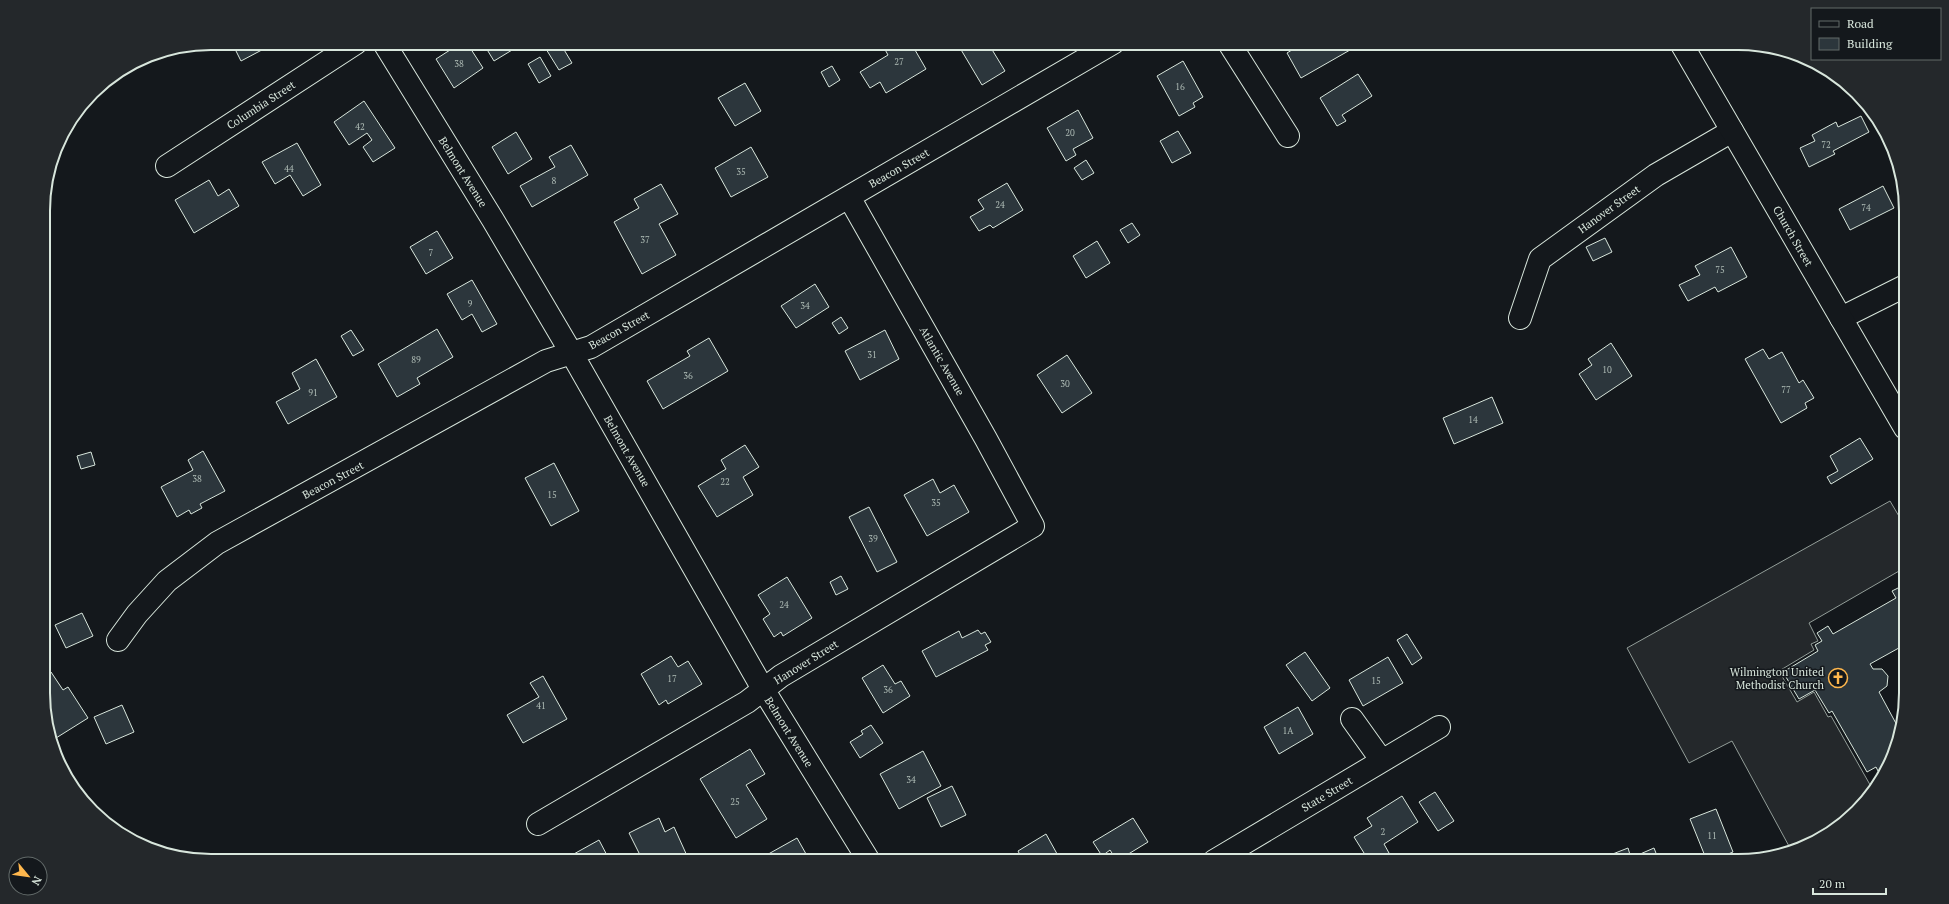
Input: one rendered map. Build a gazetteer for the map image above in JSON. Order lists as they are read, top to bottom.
{
  "streets": {
    "street": [
      "Columbia Street",
      "Beacon Street",
      "Belmont Avenue",
      "Hanover Street",
      "Church Street",
      "Atlantic Avenue",
      "State Street"
    ]
  },
  "crossings": [
    ["Beacon Street", "Belmont Avenue"],
    ["Beacon Street", "Atlantic Avenue"],
    ["Belmont Avenue", "Hanover Street"],
    ["Hanover Street", "Church Street"],
    ["Hanover Street", "Atlantic Avenue"]
  ],
  "places": {
    "church": ["Wilmington United Methodist Church"]
  },
  "house_numbers": [
    "27",
    "38",
    "16",
    "42",
    "20",
    "72",
    "44",
    "35",
    "8",
    "24",
    "74",
    "37",
    "7",
    "75",
    "9",
    "34",
    "31",
    "89",
    "10",
    "36",
    "30",
    "77",
    "91",
    "14",
    "38",
    "22",
    "15",
    "35",
    "39",
    "24",
    "17",
    "15",
    "36",
    "41",
    "1A",
    "34",
    "25",
    "2",
    "11"
  ],
  "legend": ["Road", "Building"],
  "scale_bar": "20 m",
  "north": "bottom right"
}
